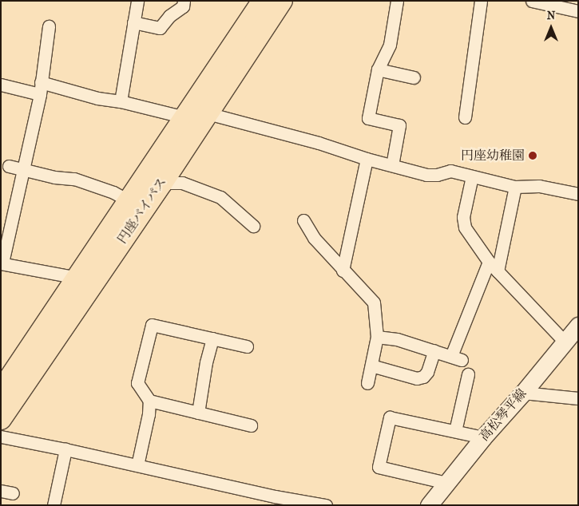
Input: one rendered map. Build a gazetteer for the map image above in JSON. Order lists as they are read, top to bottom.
{
  "streets": {
    "highway": ["円座バイパス"],
    "main road": ["高松琴平線"]
  },
  "places": ["円座幼稚園"],
  "north": "top"
}
